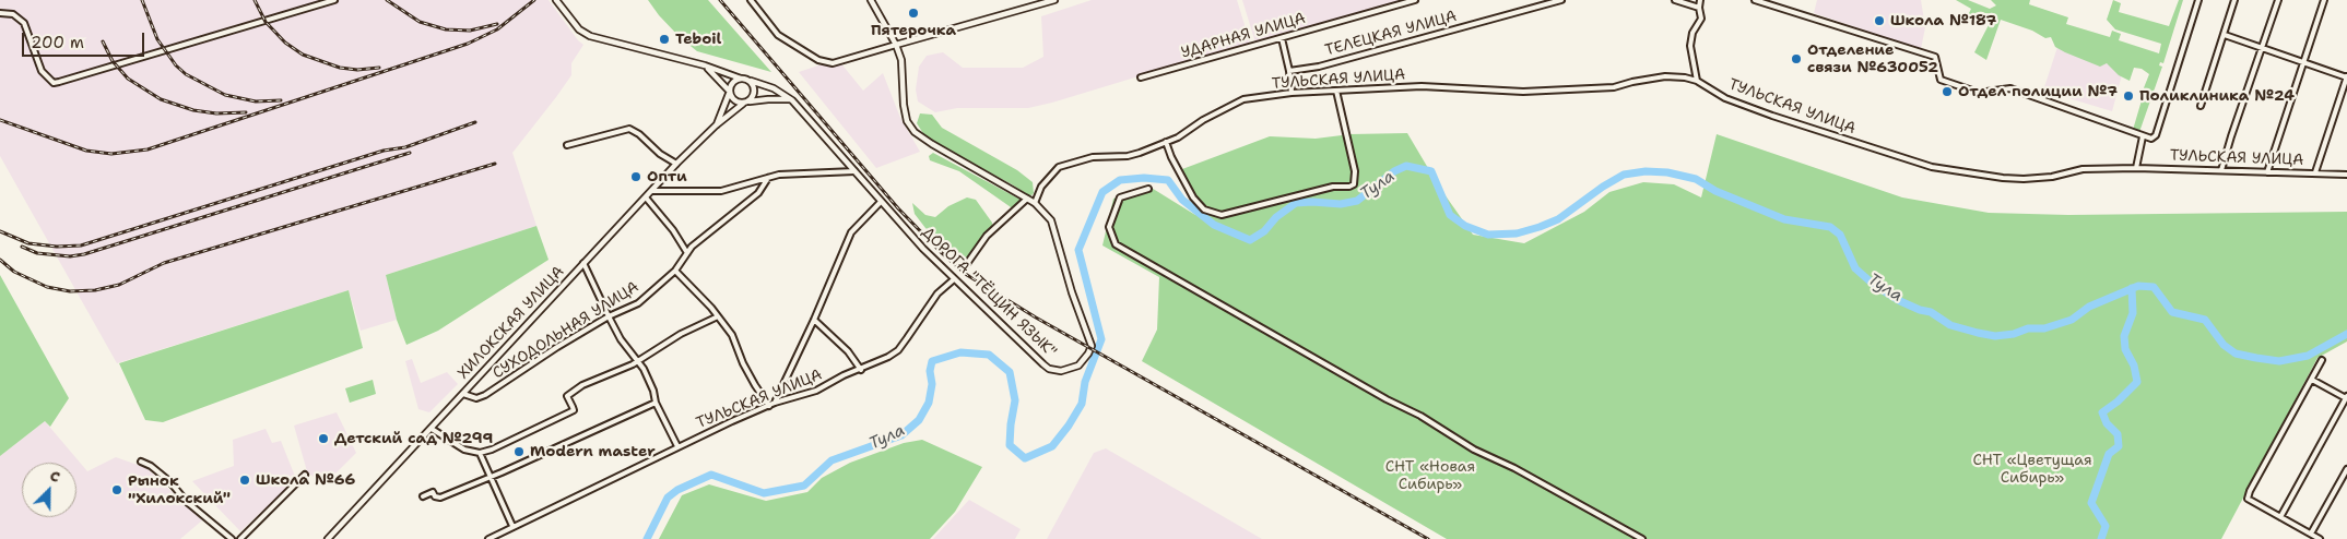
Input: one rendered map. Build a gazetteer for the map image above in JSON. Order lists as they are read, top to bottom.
{
  "streets": {
    "main road": ["ДОРОГА \"ТЁЩИН ЯЗЫК\"", "ХИЛОКСКАЯ УЛИЦА"],
    "street": [
      "ТЕЛЕЦКАЯ УЛИЦА",
      "УДАРНАЯ УЛИЦА",
      "ТУЛЬСКАЯ УЛИЦА",
      "СУХОДОЛЬНАЯ УЛИЦА"
    ]
  },
  "crossings": [
    ["ТУЛЬСКАЯ УЛИЦА", "ДОРОГА \"ТЁЩИН ЯЗЫК\""],
    ["ДОРОГА \"ТЁЩИН ЯЗЫК\"", "ХИЛОКСКАЯ УЛИЦА"],
    ["ХИЛОКСКАЯ УЛИЦА", "СУХОДОЛЬНАЯ УЛИЦА"]
  ],
  "water": ["Тула"],
  "parks": ["СНТ «Цветущая Сибирь»", "СНТ «Новая Сибирь»"],
  "places": [
    "Пятерочка",
    "Школа №187",
    "Teboil",
    "Отделение связи №630052",
    "Отдел полиции №7",
    "Поликлиника №24",
    "Опти",
    "Детский сад №299",
    "Modern master",
    "Школа №66",
    "Рынок \"Хилокский\""
  ],
  "scale_bar": "200 m",
  "north": "top right"
}
